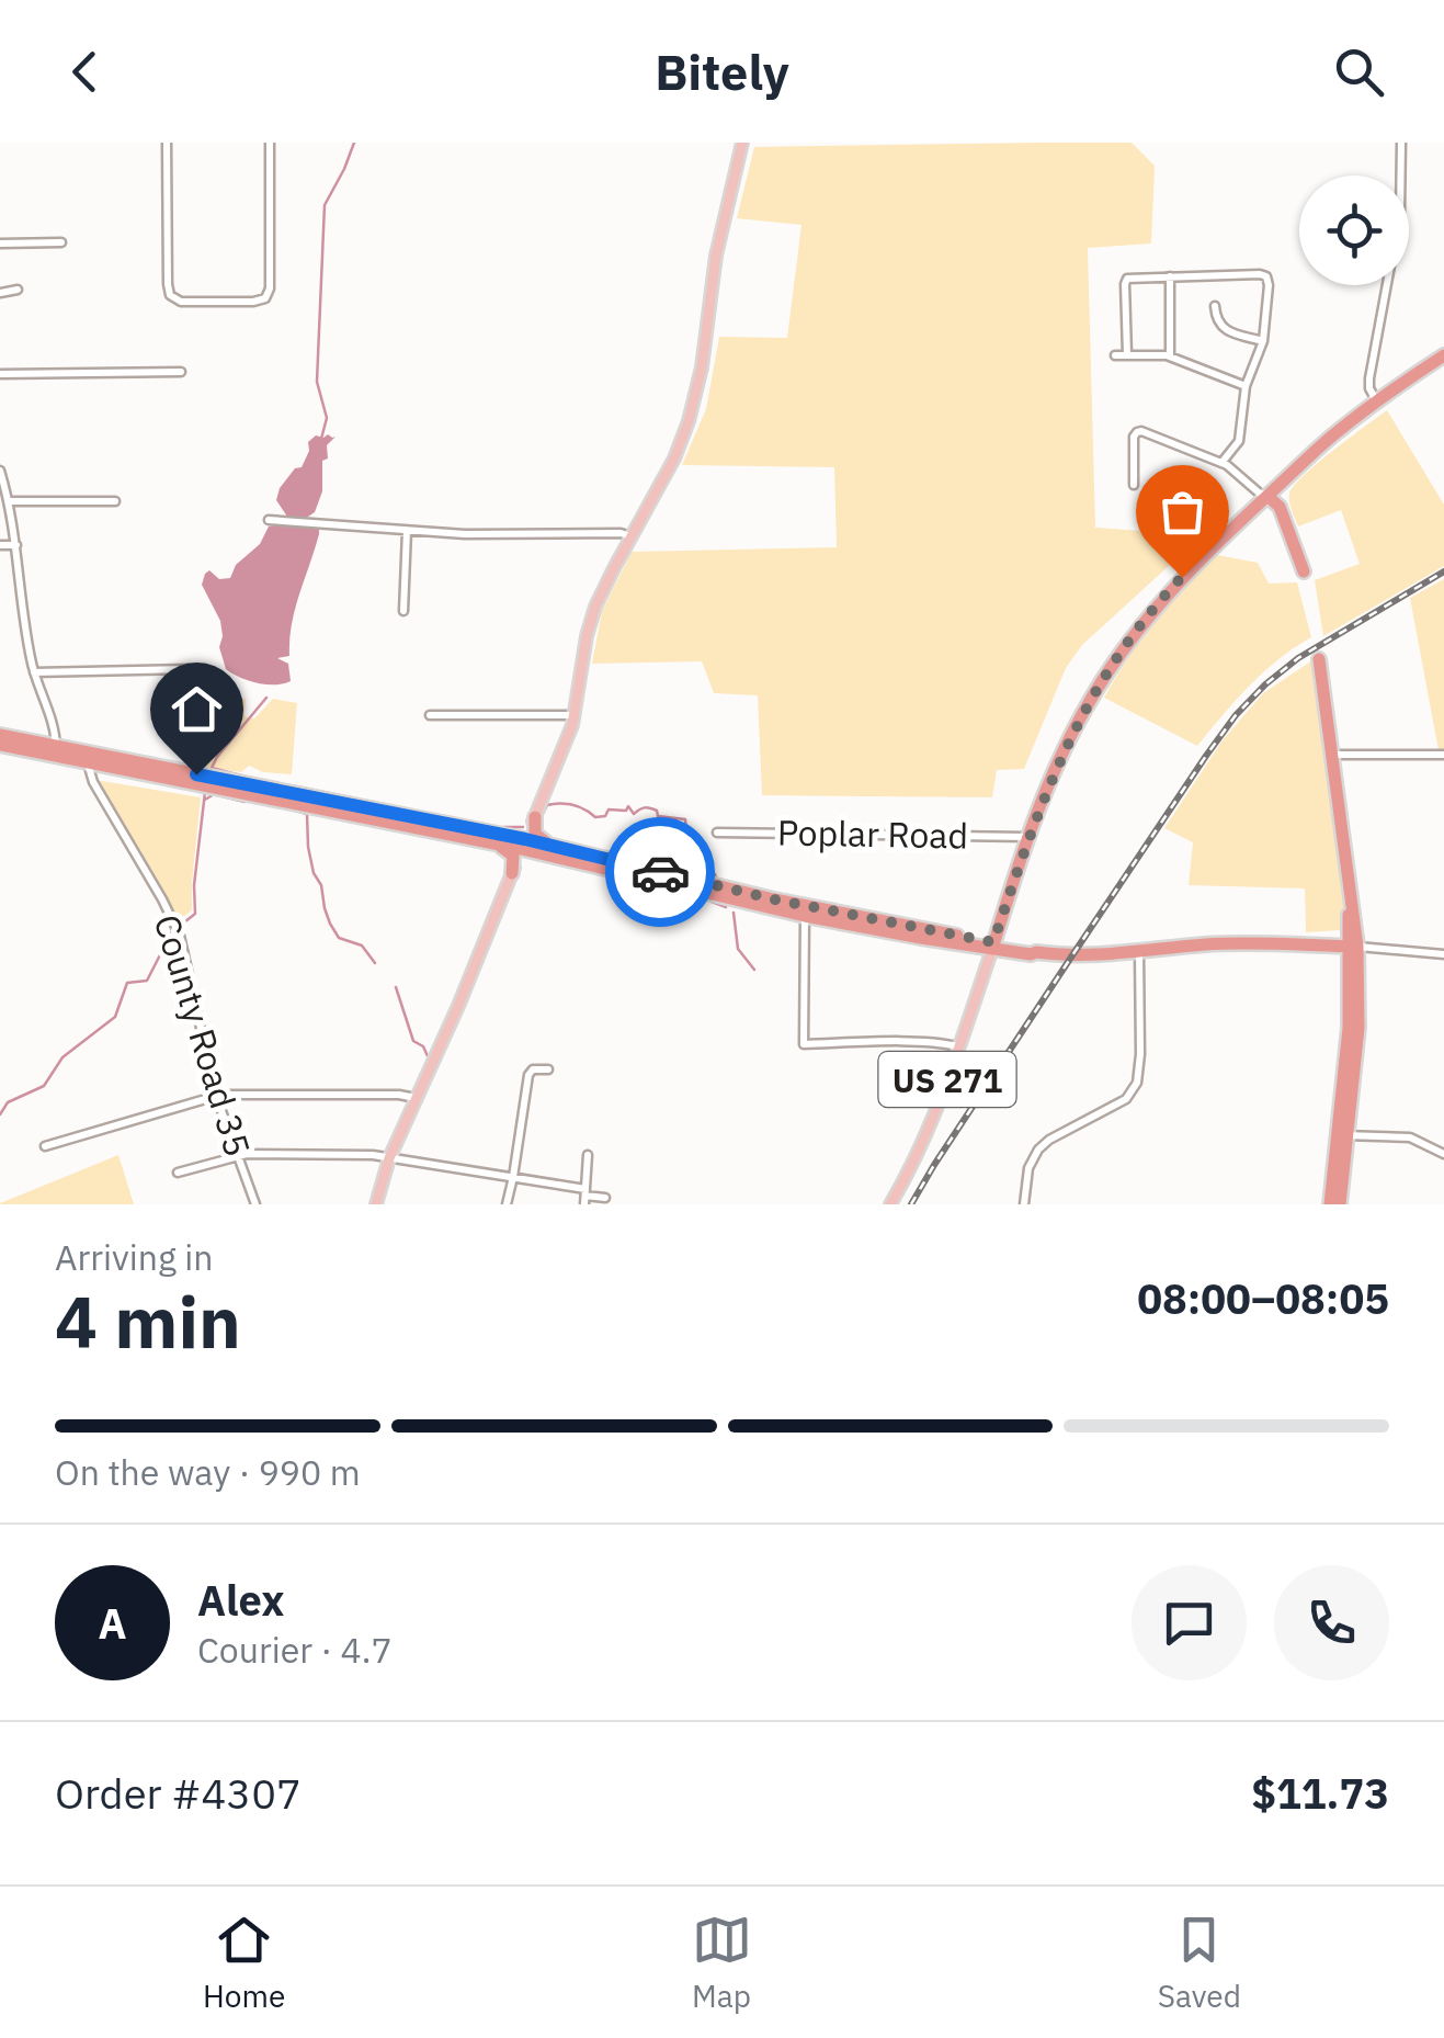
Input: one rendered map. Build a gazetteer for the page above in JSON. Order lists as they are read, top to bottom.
{
  "streets": {
    "highway": ["US 271"],
    "street": ["Poplar Road", "County Road 35"]
  },
  "crossings": [
    ["Poplar Road", "US 271"]
  ],
  "page": {
    "header": "Bitely",
    "heading": ["4 min", "Arriving in", "08:00–08:05"],
    "panel": [
      "Alex",
      "Courier · 4.7",
      "Order #4307",
      "$11.73"
    ],
    "bar": "On the way · 990 m",
    "round": "A",
    "tabs": ["Home", "Map", "Saved"]
  }
}
